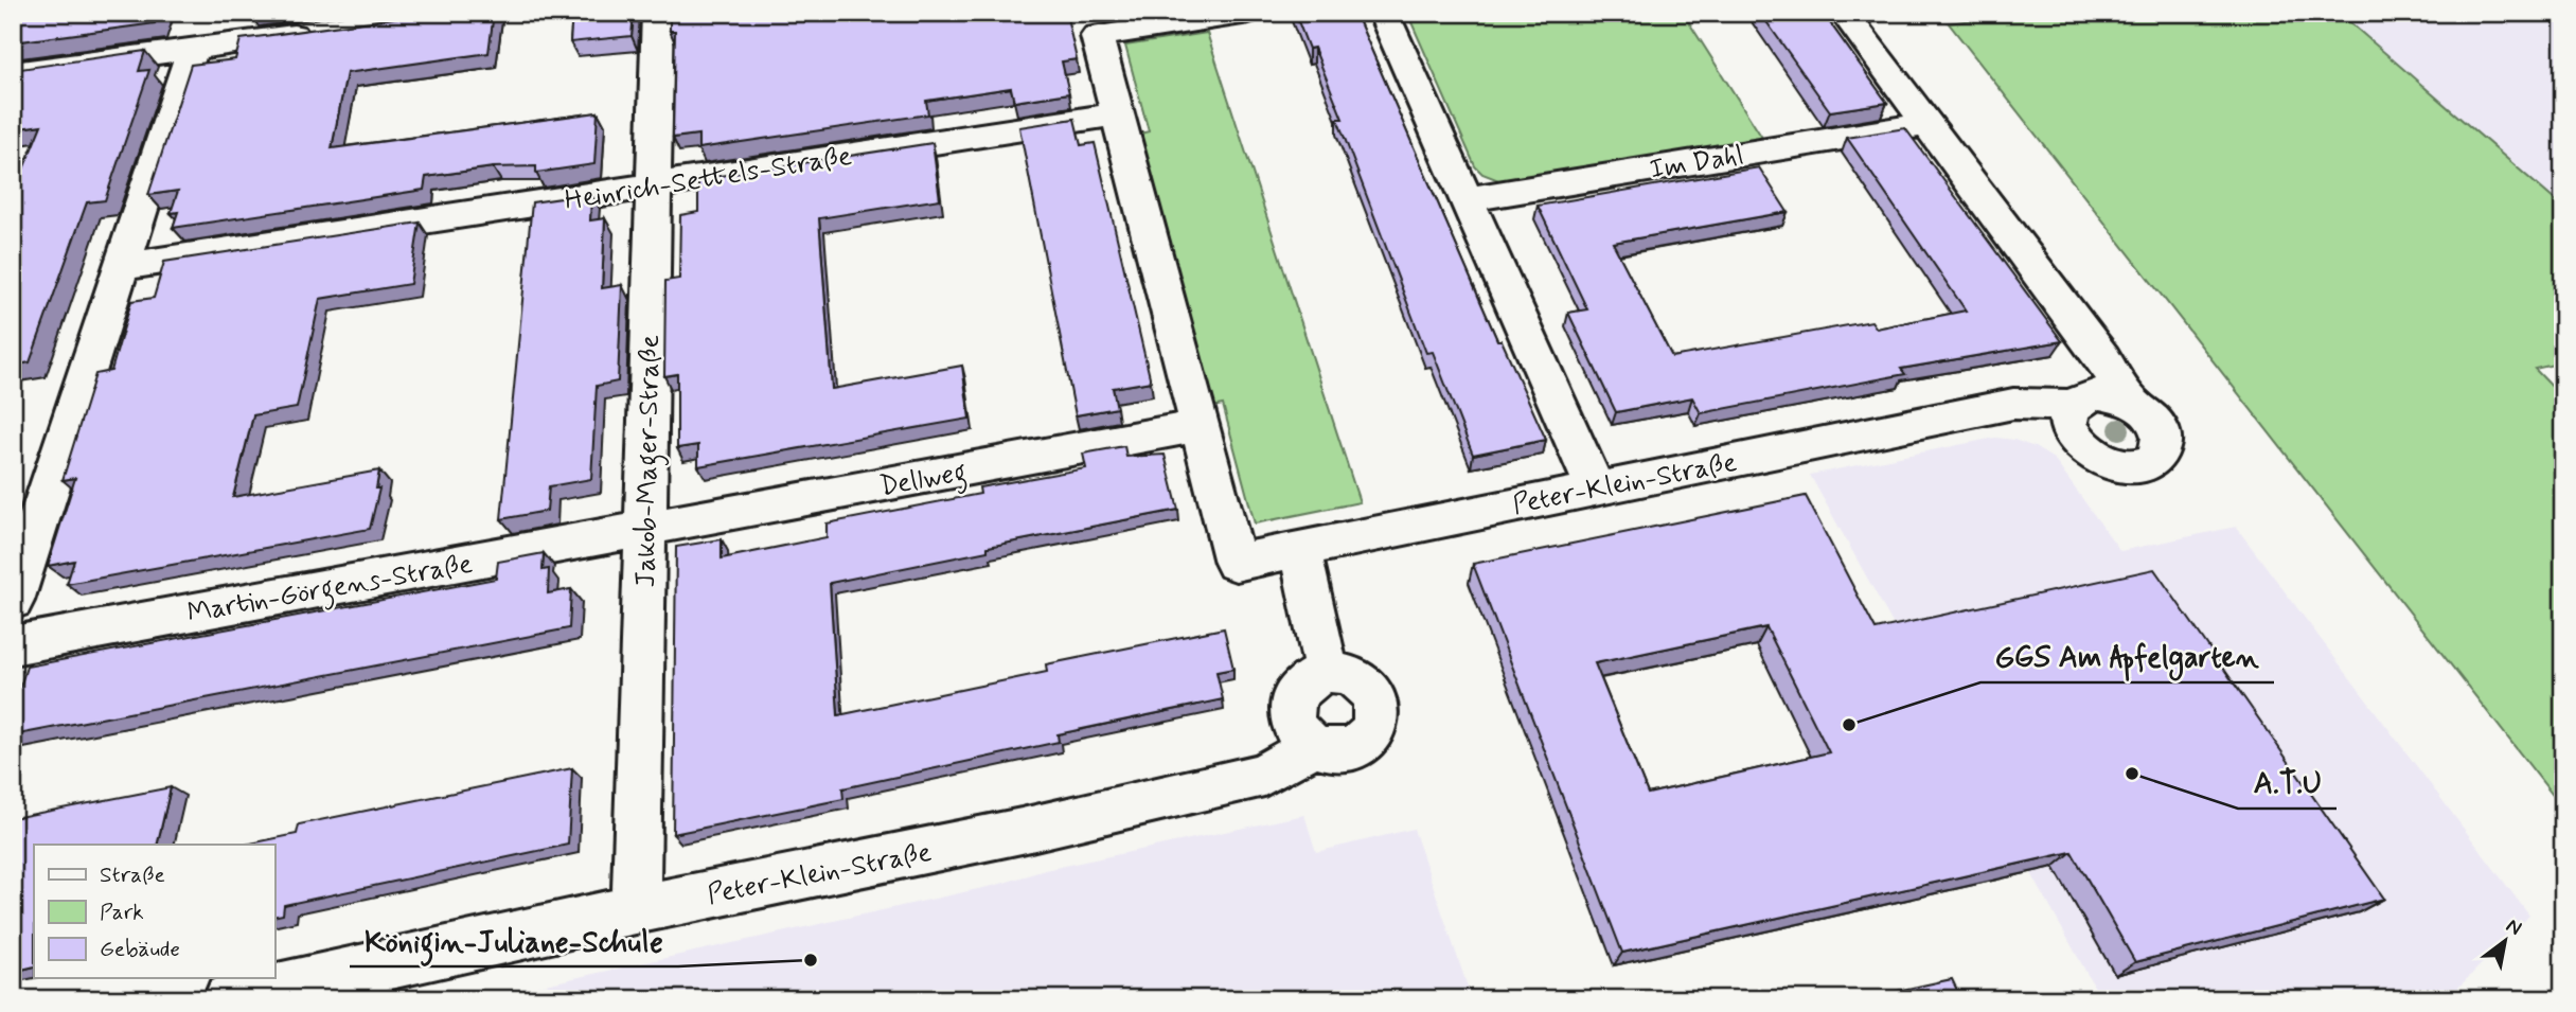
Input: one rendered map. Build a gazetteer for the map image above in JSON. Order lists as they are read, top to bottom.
{
  "streets": {
    "street": [
      "Im Dahl",
      "Heinrich-Settels-Straße",
      "Jakob-Mager-Straße",
      "Dellweg",
      "Peter-Klein-Straße",
      "Martin-Görgens-Straße"
    ]
  },
  "crossings": [
    ["Heinrich-Settels-Straße", "Jakob-Mager-Straße"],
    ["Jakob-Mager-Straße", "Dellweg"],
    ["Jakob-Mager-Straße", "Peter-Klein-Straße"],
    ["Jakob-Mager-Straße", "Martin-Görgens-Straße"],
    ["Dellweg", "Martin-Görgens-Straße"]
  ],
  "places": ["GGS Am Apfelgarten", "A.T.U", "Königin-Juliane-Schule"],
  "legend": ["Straße", "Park", "Gebäude"],
  "north": "top right"
}
